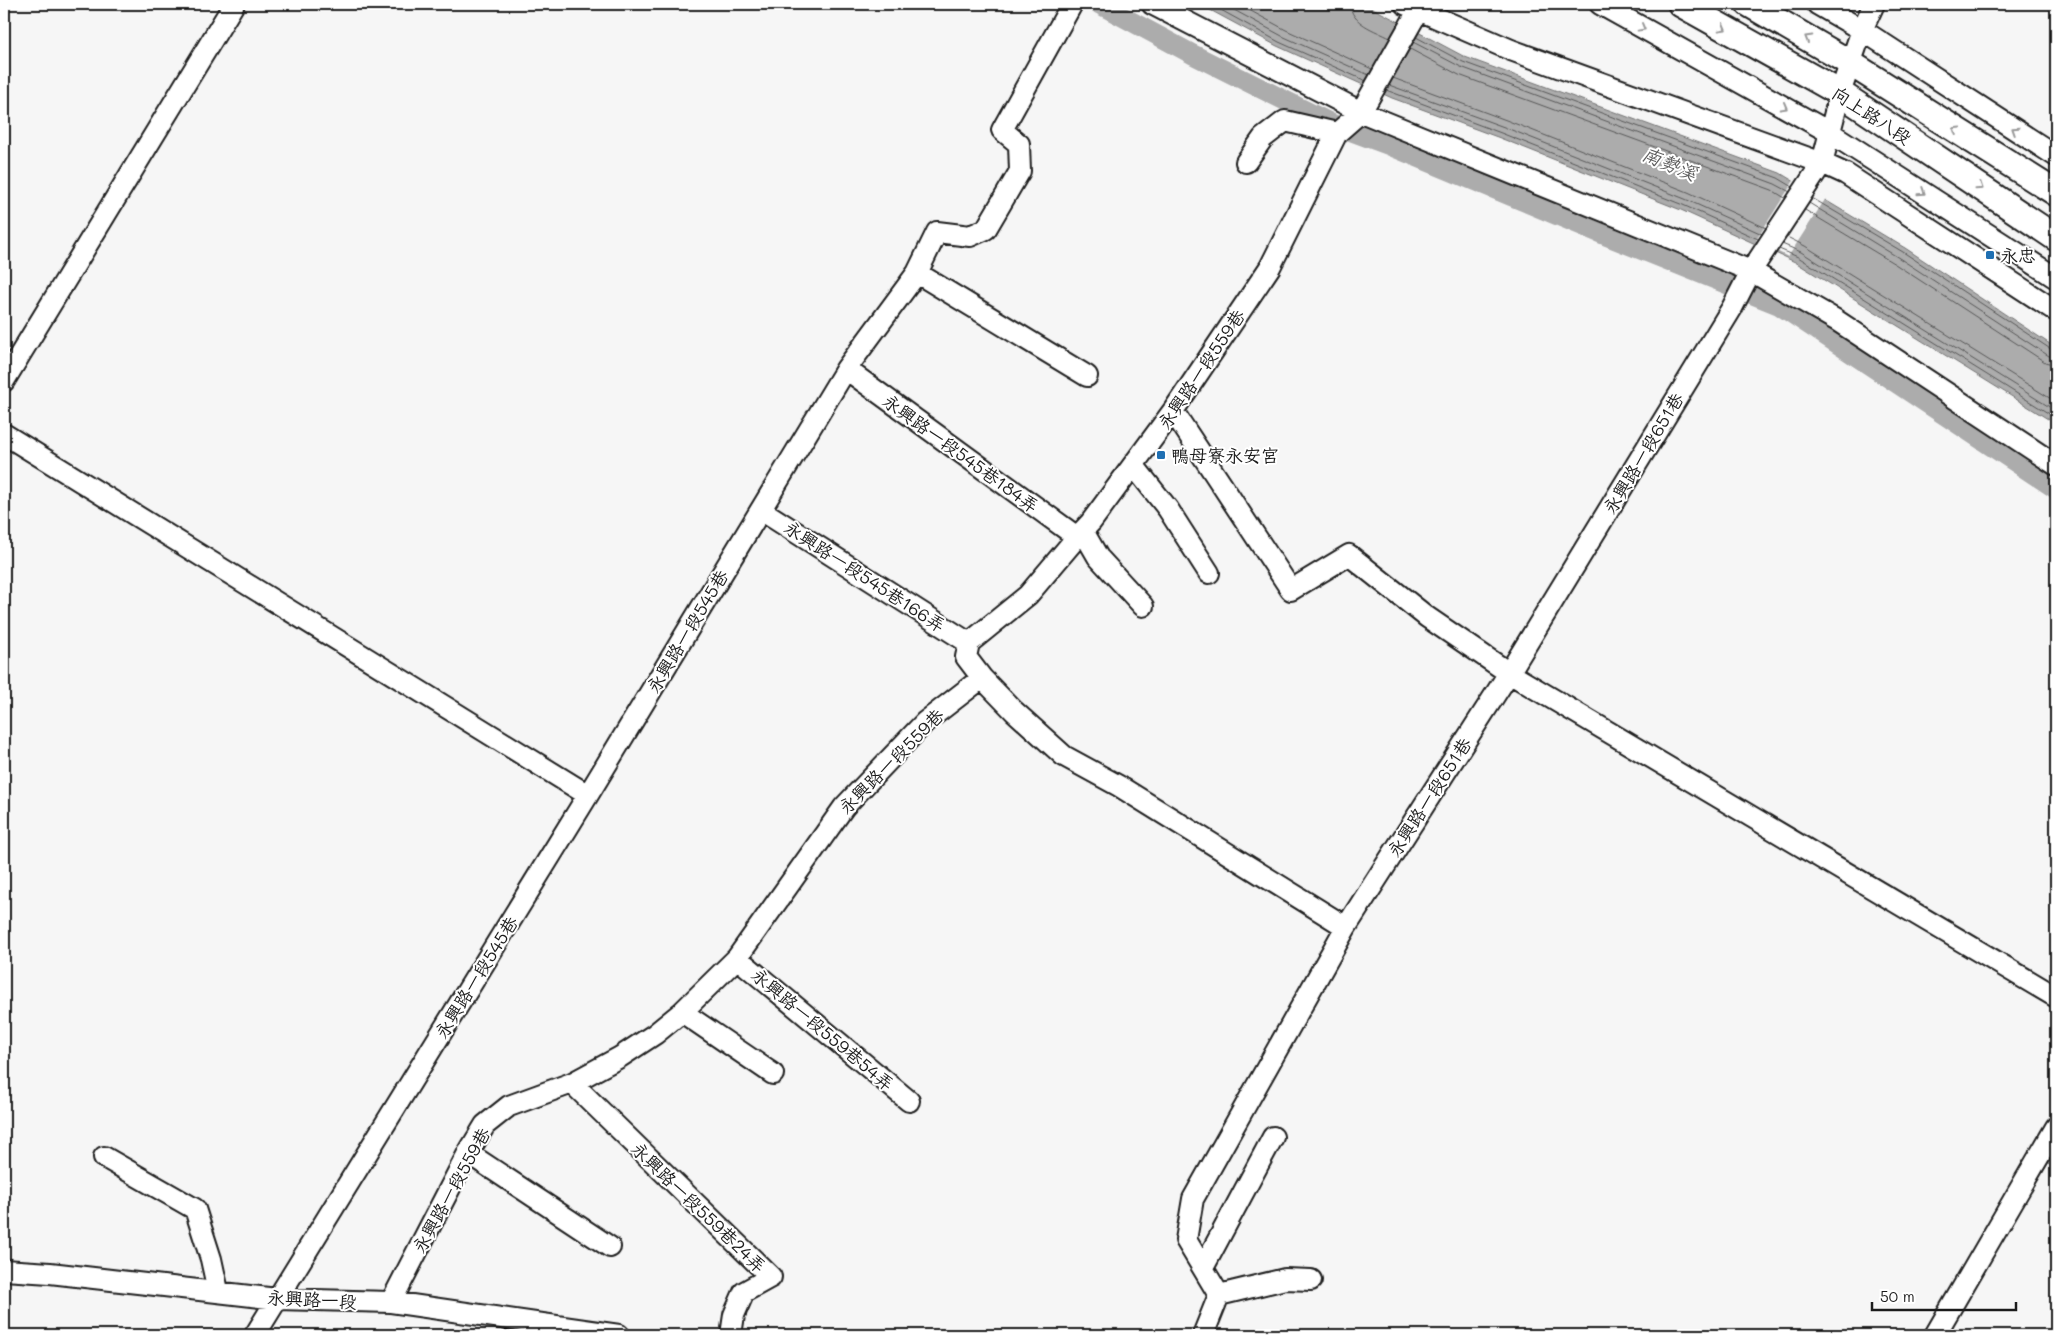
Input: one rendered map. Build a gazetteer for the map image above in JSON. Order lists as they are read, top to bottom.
{
  "streets": {
    "main road": ["向上路八段"],
    "street": [
      "永興路一段559巷",
      "永興路一段545巷184弄",
      "永興路一段651巷",
      "永興路一段545巷166弄",
      "永興路一段545巷",
      "永興路一段559巷54弄",
      "永興路一段559巷24弄",
      "永興路一段"
    ]
  },
  "crossings": [
    ["永興路一段559巷", "永興路一段545巷184弄"],
    ["永興路一段559巷", "永興路一段545巷166弄"],
    ["永興路一段559巷", "永興路一段559巷54弄"],
    ["永興路一段559巷", "永興路一段559巷24弄"],
    ["永興路一段559巷", "永興路一段"],
    ["永興路一段545巷184弄", "永興路一段545巷"],
    ["永興路一段545巷166弄", "永興路一段545巷"],
    ["永興路一段545巷", "永興路一段"]
  ],
  "water": ["南勢溪"],
  "places": {
    "transit": ["永忠", "鴨母寮永安宮"]
  },
  "scale_bar": "50 m"
}
